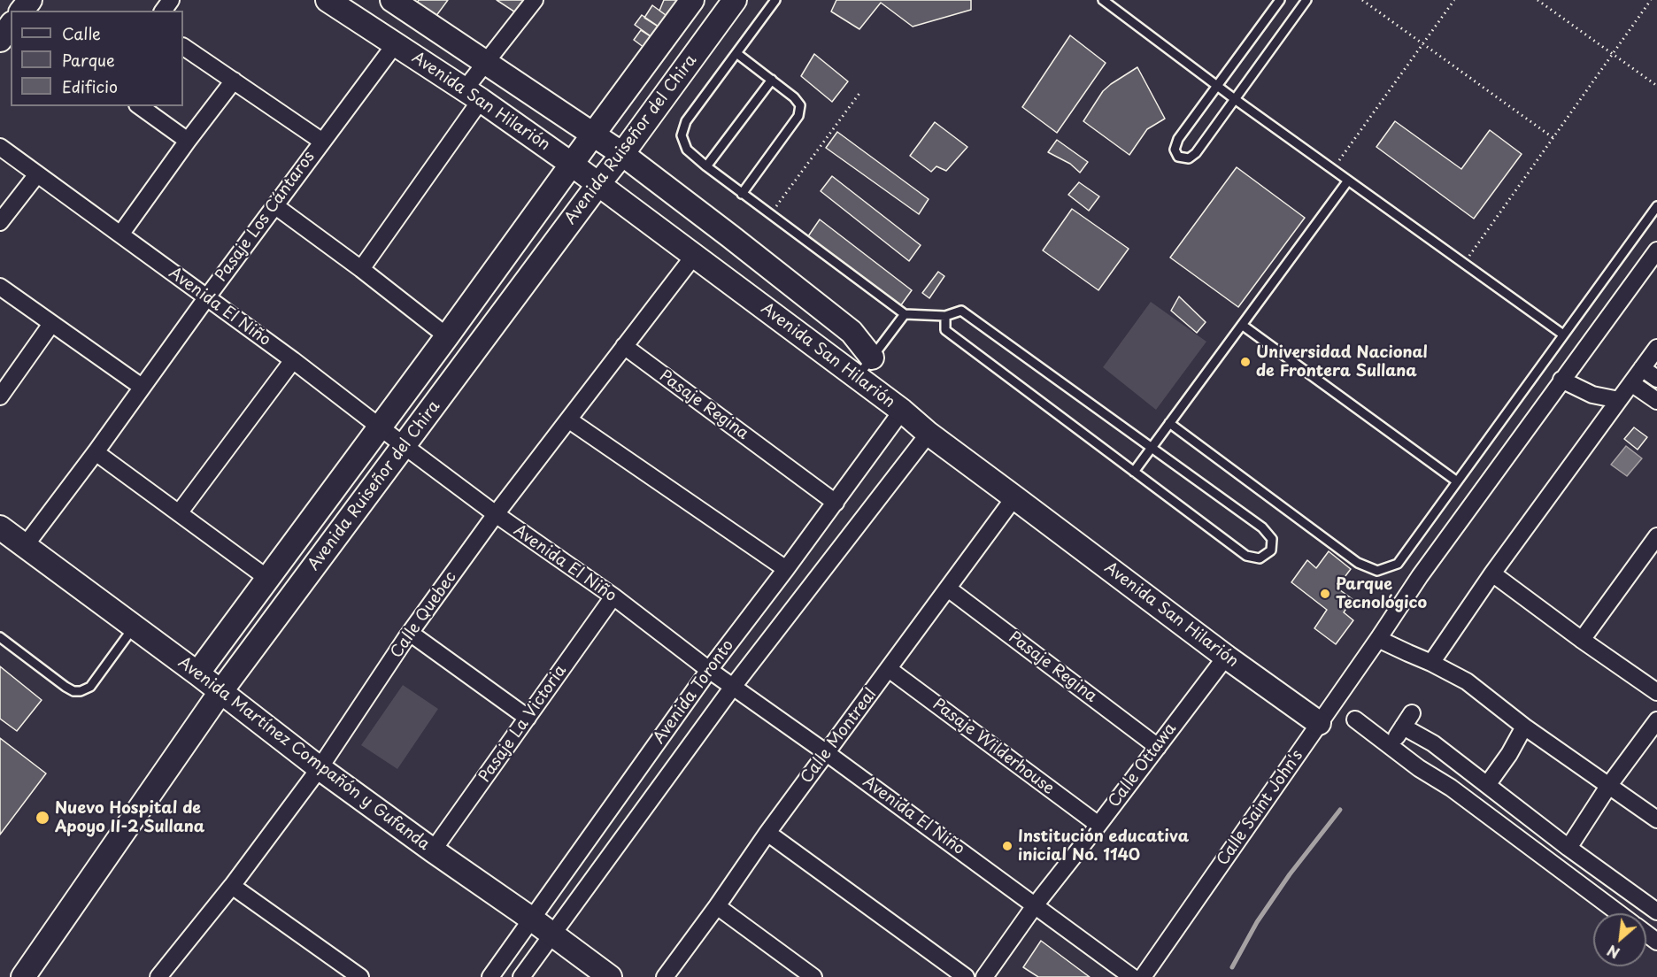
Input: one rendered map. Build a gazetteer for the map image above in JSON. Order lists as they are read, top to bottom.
{
  "streets": {
    "street": [
      "Avenida San Hilarión",
      "Avenida Ruiseñor del Chira",
      "Pasaje Los Cántaros",
      "Avenida El Niño",
      "Pasaje Regina",
      "Calle Quebec",
      "Avenida Toronto",
      "Pasaje La Victoria",
      "Calle Montreal",
      "Pasaje Wilderhouse",
      "Avenida Martínez Compañón y Gufanda",
      "Calle Ottawa",
      "Calle Saint John's"
    ]
  },
  "crossings": [
    ["Avenida San Hilarión", "Avenida Ruiseñor del Chira"],
    ["Avenida San Hilarión", "Pasaje Los Cántaros"],
    ["Avenida San Hilarión", "Calle Quebec"],
    ["Avenida San Hilarión", "Avenida Toronto"],
    ["Avenida San Hilarión", "Calle Montreal"],
    ["Avenida San Hilarión", "Calle Ottawa"],
    ["Avenida San Hilarión", "Calle Saint John's"],
    ["Avenida Ruiseñor del Chira", "Avenida El Niño"],
    ["Avenida Ruiseñor del Chira", "Avenida Martínez Compañón y Gufanda"],
    ["Pasaje Los Cántaros", "Avenida El Niño"],
    ["Pasaje Los Cántaros", "Avenida Martínez Compañón y Gufanda"],
    ["Avenida El Niño", "Calle Quebec"],
    ["Avenida El Niño", "Avenida Toronto"],
    ["Avenida El Niño", "Pasaje La Victoria"],
    ["Avenida El Niño", "Calle Montreal"],
    ["Avenida El Niño", "Calle Ottawa"],
    ["Pasaje Regina", "Calle Quebec"],
    ["Pasaje Regina", "Avenida Toronto"],
    ["Pasaje Regina", "Calle Montreal"],
    ["Pasaje Regina", "Calle Ottawa"],
    ["Calle Quebec", "Avenida Martínez Compañón y Gufanda"],
    ["Avenida Toronto", "Avenida Martínez Compañón y Gufanda"],
    ["Pasaje La Victoria", "Avenida Martínez Compañón y Gufanda"],
    ["Calle Montreal", "Pasaje Wilderhouse"],
    ["Pasaje Wilderhouse", "Calle Ottawa"]
  ],
  "places": [
    "Universidad Nacional de Frontera Sullana",
    "Parque Tecnológico",
    "Nuevo Hospital de Apoyo II-2 Sullana",
    "Institución educativa inicial No. 1140"
  ],
  "legend": ["Calle", "Parque", "Edificio"],
  "north": "bottom left"
}
